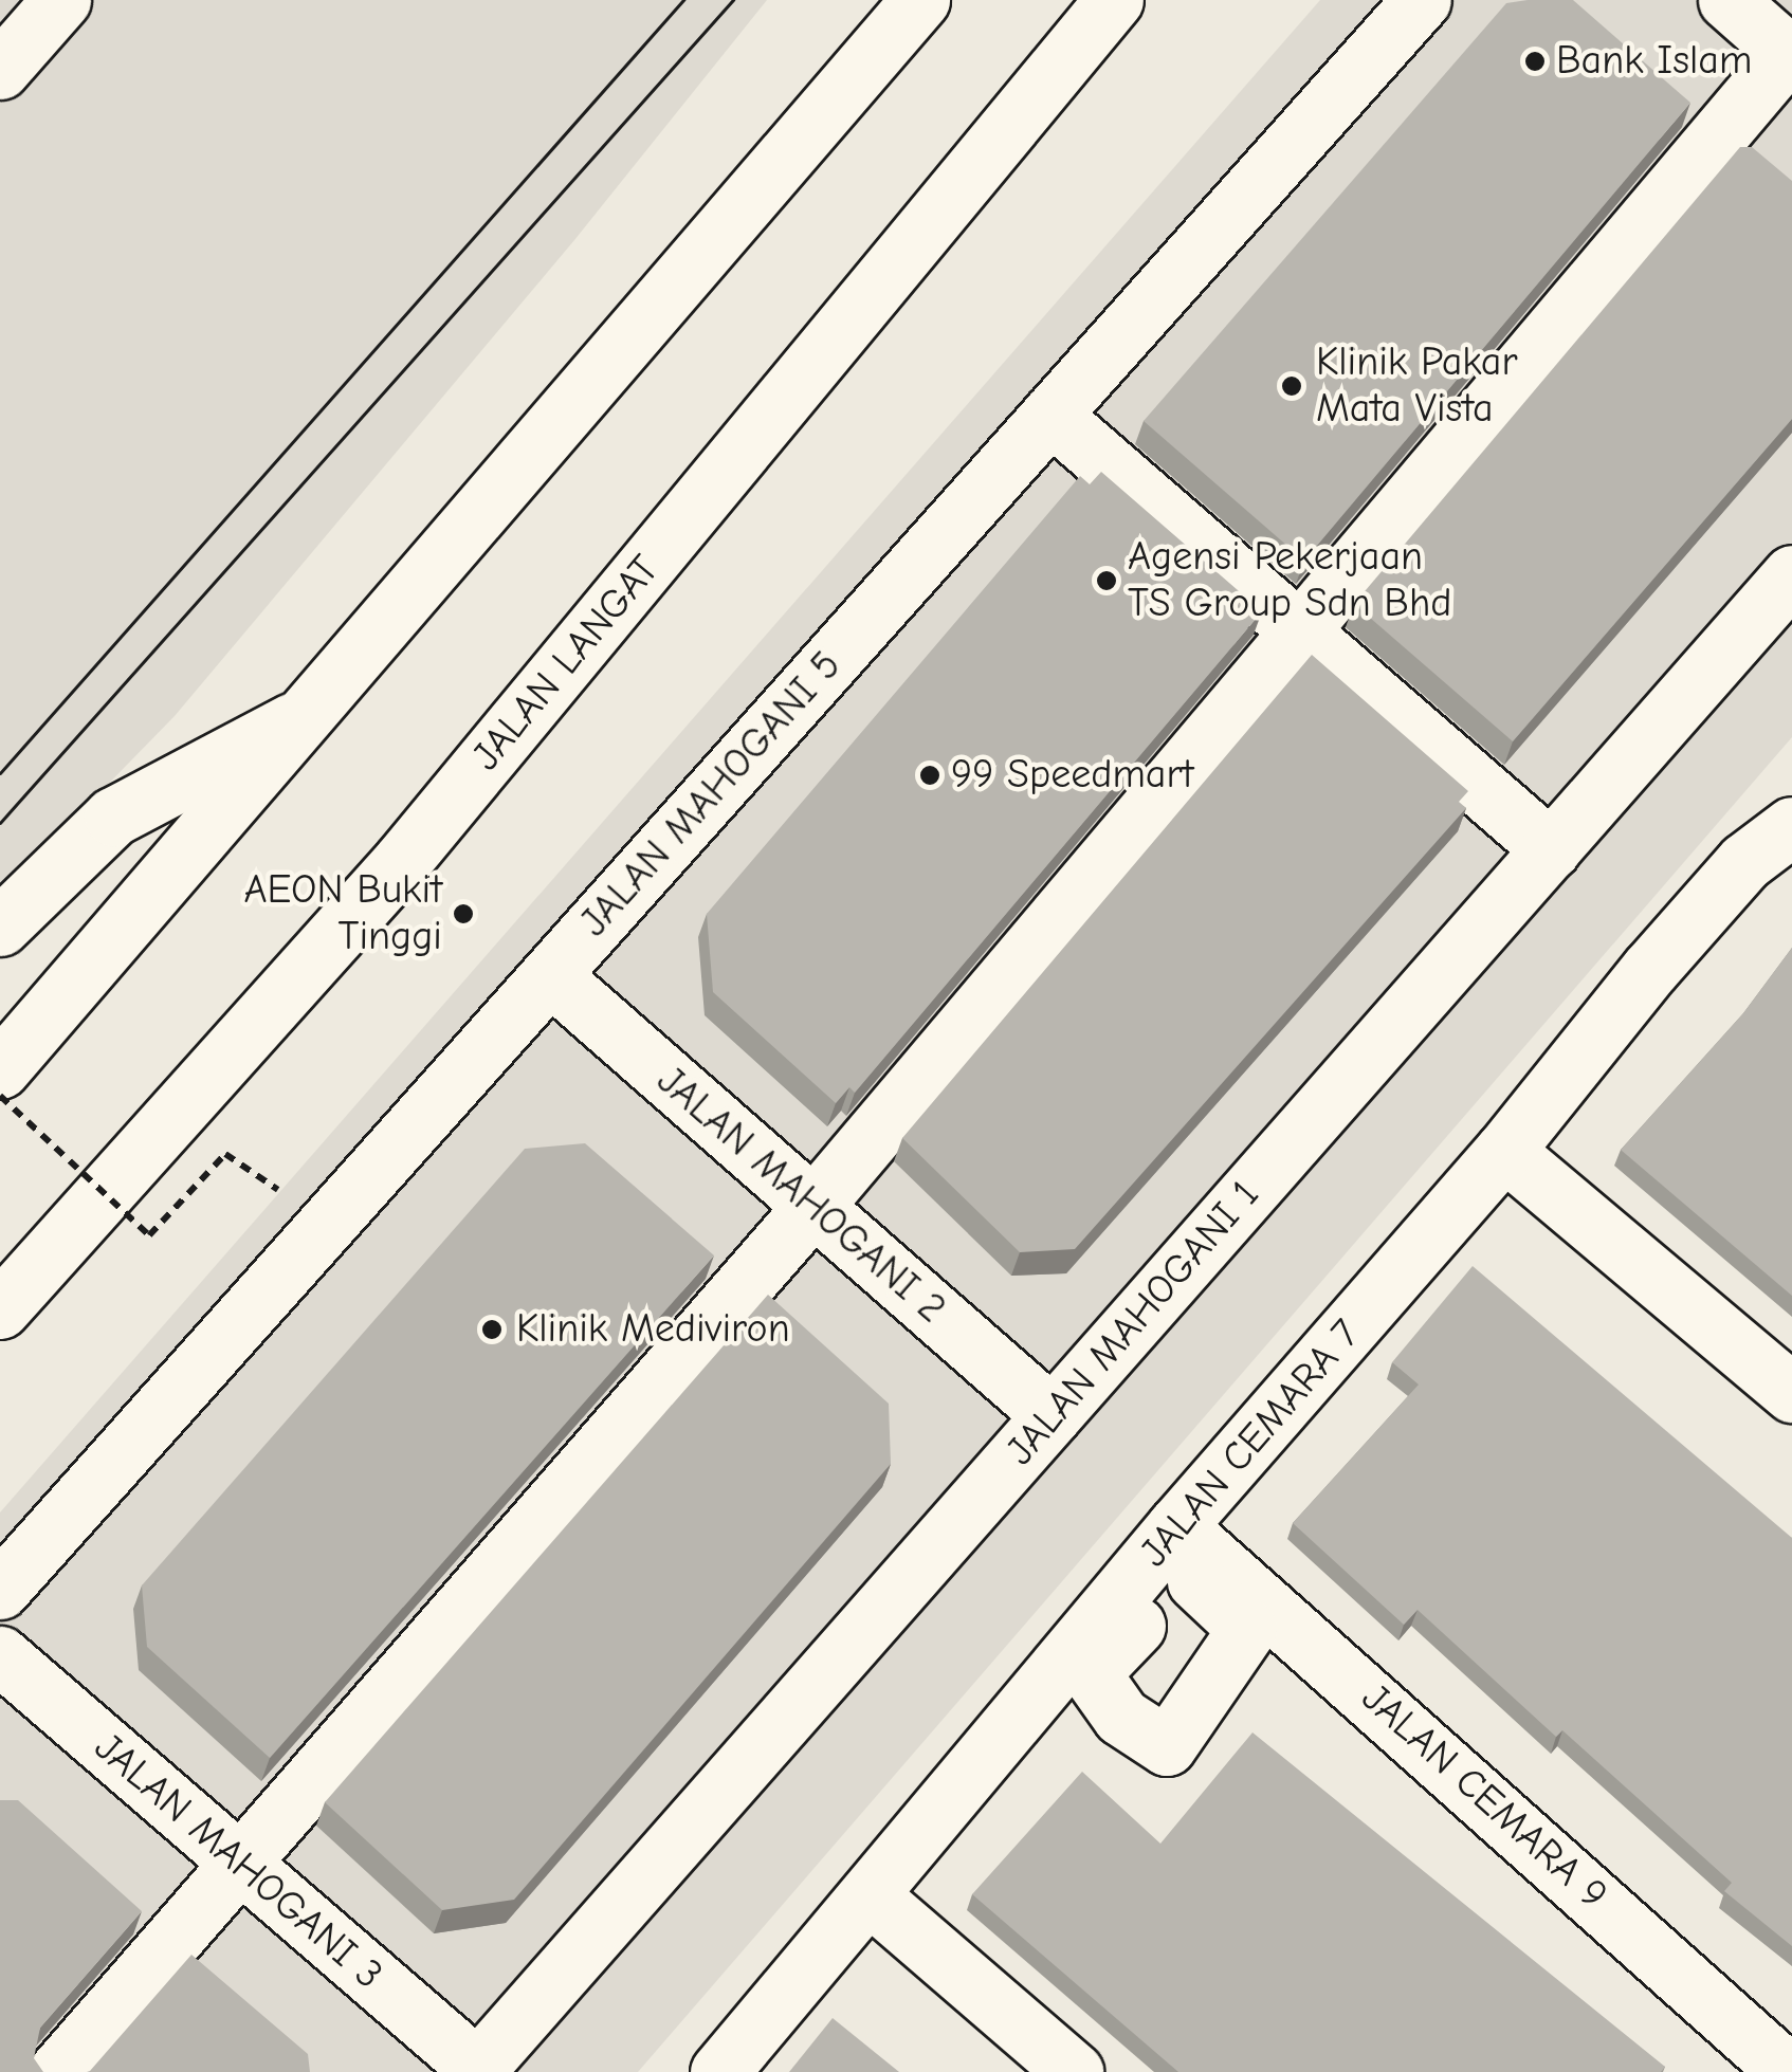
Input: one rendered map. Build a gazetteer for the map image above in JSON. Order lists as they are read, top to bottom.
{
  "streets": {
    "main road": [
      "JALAN LANGAT",
      "JALAN MAHOGANI 5",
      "JALAN MAHOGANI 2",
      "JALAN MAHOGANI 1",
      "JALAN CEMARA 7",
      "JALAN CEMARA 9",
      "JALAN MAHOGANI 3"
    ]
  },
  "crossings": [
    ["JALAN MAHOGANI 5", "JALAN MAHOGANI 2"],
    ["JALAN MAHOGANI 2", "JALAN MAHOGANI 1"],
    ["JALAN MAHOGANI 1", "JALAN MAHOGANI 3"],
    ["JALAN CEMARA 7", "JALAN CEMARA 9"]
  ],
  "places": [
    "Bank Islam",
    "Klinik Pakar Mata Vista",
    "Agensi Pekerjaan TS Group Sdn Bhd",
    "99 Speedmart",
    "AEON Bukit Tinggi",
    "Klinik Mediviron"
  ]
}
